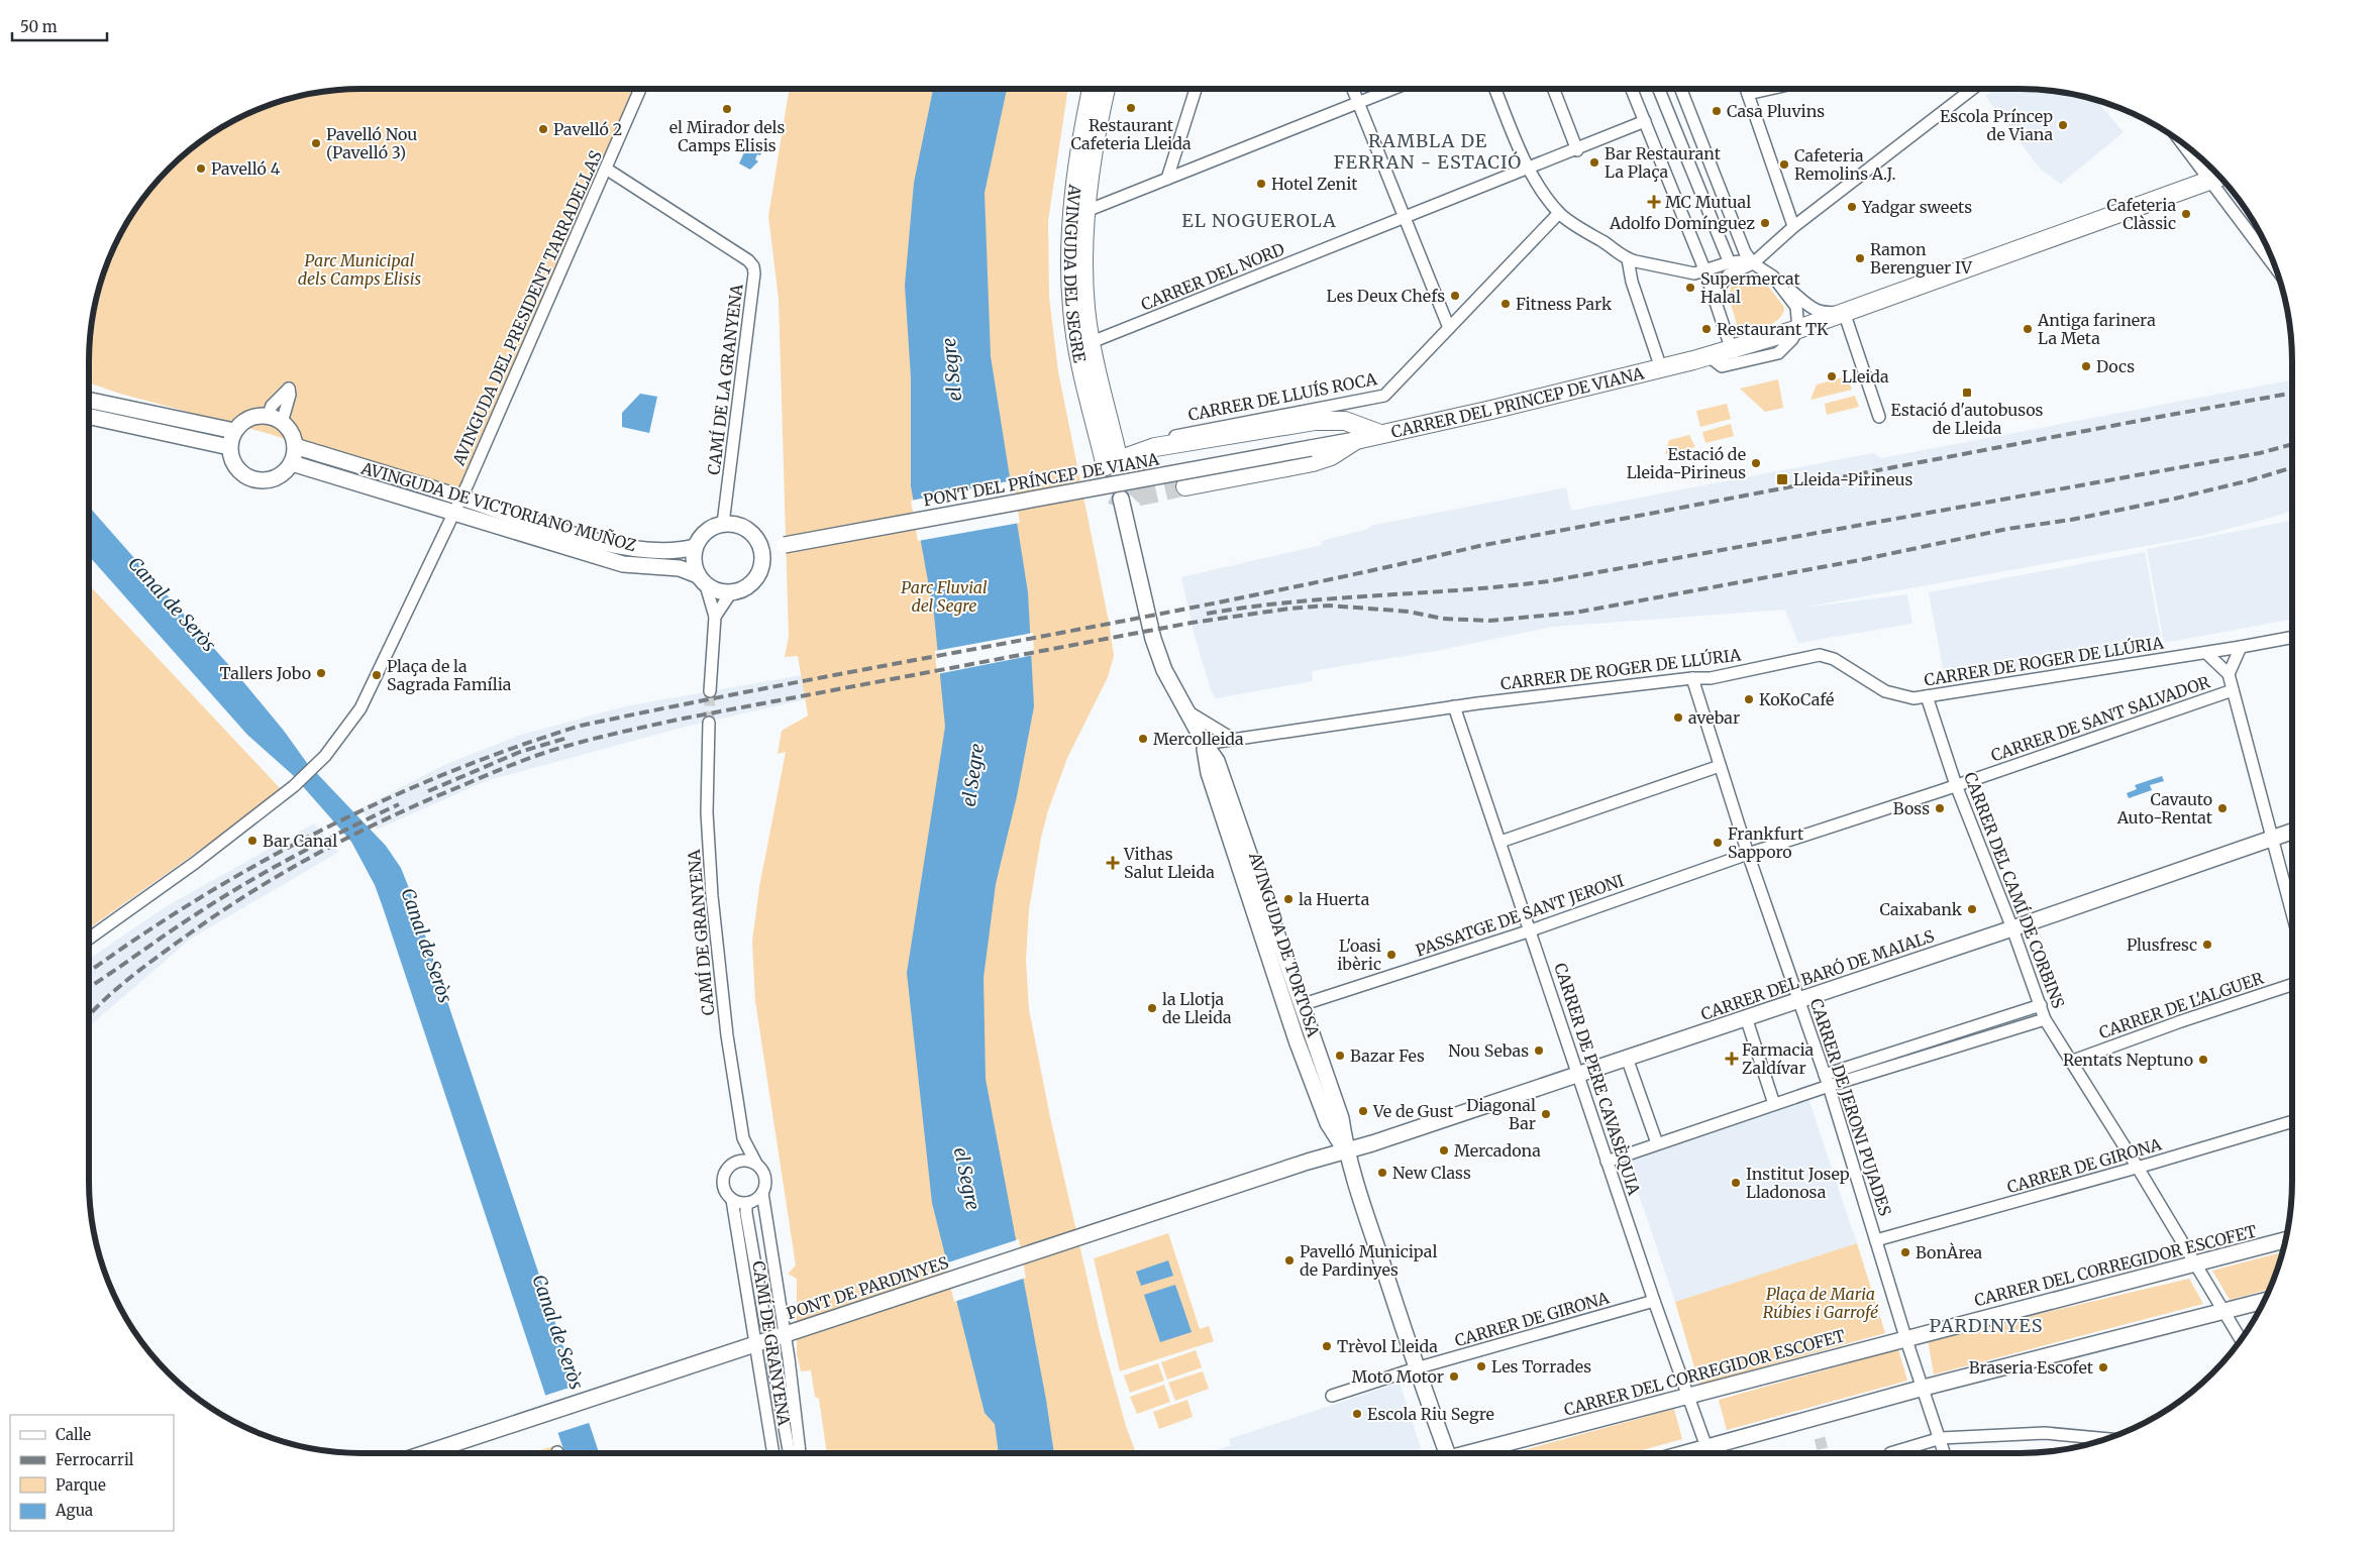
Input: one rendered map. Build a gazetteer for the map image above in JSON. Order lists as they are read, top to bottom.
{
  "streets": {
    "main road": [
      "AVINGUDA DEL SEGRE",
      "CARRER DEL PRINCEP DE VIANA",
      "PONT DEL PRÍNCEP DE VIANA",
      "AVINGUDA DE VICTORIANO MUÑOZ",
      "AVINGUDA DE TORTOSA",
      "CARRER DEL BARÓ DE MAIALS",
      "CARRER DEL CORREGIDOR ESCOFET",
      "PONT DE PARDINYES"
    ],
    "street": [
      "CARRER DEL NORD",
      "AVINGUDA DEL PRESIDENT TARRADELLAS",
      "CAMÍ DE LA GRANYENA",
      "CARRER DE LLUÍS ROCA",
      "CARRER DE ROGER DE LLÚRIA",
      "CARRER DE SANT SALVADOR",
      "CARRER DEL CAMÍ DE CORBINS",
      "PASSATGE DE SANT JERONI",
      "CAMÍ DE GRANYENA",
      "CARRER DE L'ALGUER",
      "CARRER DE PERE CAVASÈQUIA",
      "CARRER DE JERONI PUJADES",
      "CARRER DE GIRONA"
    ]
  },
  "crossings": [
    ["AVINGUDA DEL SEGRE", "CARRER DEL NORD"],
    ["AVINGUDA DEL SEGRE", "CARRER DE LLUÍS ROCA"],
    ["AVINGUDA DEL PRESIDENT TARRADELLAS", "CAMÍ DE LA GRANYENA"],
    ["AVINGUDA DEL PRESIDENT TARRADELLAS", "AVINGUDA DE VICTORIANO MUÑOZ"],
    ["CAMÍ DE LA GRANYENA", "PONT DEL PRÍNCEP DE VIANA"],
    ["CAMÍ DE LA GRANYENA", "AVINGUDA DE VICTORIANO MUÑOZ"],
    ["CARRER DEL PRINCEP DE VIANA", "PONT DEL PRÍNCEP DE VIANA"],
    ["PONT DEL PRÍNCEP DE VIANA", "AVINGUDA DE VICTORIANO MUÑOZ"],
    ["CARRER DE ROGER DE LLÚRIA", "CARRER DEL CAMÍ DE CORBINS"],
    ["CARRER DE ROGER DE LLÚRIA", "AVINGUDA DE TORTOSA"],
    ["CARRER DE ROGER DE LLÚRIA", "CARRER DE PERE CAVASÈQUIA"],
    ["CARRER DE ROGER DE LLÚRIA", "CARRER DE JERONI PUJADES"],
    ["CARRER DE SANT SALVADOR", "CARRER DEL CAMÍ DE CORBINS"],
    ["CARRER DE SANT SALVADOR", "PASSATGE DE SANT JERONI"],
    ["CARRER DE SANT SALVADOR", "CARRER DE JERONI PUJADES"],
    ["CARRER DEL CAMÍ DE CORBINS", "CARRER DEL BARÓ DE MAIALS"],
    ["CARRER DEL CAMÍ DE CORBINS", "CARRER DE L'ALGUER"],
    ["CARRER DEL CAMÍ DE CORBINS", "CARRER DE GIRONA"],
    ["CARRER DEL CAMÍ DE CORBINS", "CARRER DEL CORREGIDOR ESCOFET"],
    ["PASSATGE DE SANT JERONI", "AVINGUDA DE TORTOSA"],
    ["PASSATGE DE SANT JERONI", "CARRER DE PERE CAVASÈQUIA"],
    ["PASSATGE DE SANT JERONI", "CARRER DE JERONI PUJADES"],
    ["CAMÍ DE GRANYENA", "PONT DE PARDINYES"],
    ["AVINGUDA DE TORTOSA", "CARRER DEL BARÓ DE MAIALS"],
    ["AVINGUDA DE TORTOSA", "CARRER DE GIRONA"],
    ["AVINGUDA DE TORTOSA", "PONT DE PARDINYES"],
    ["CARRER DEL BARÓ DE MAIALS", "CARRER DE PERE CAVASÈQUIA"],
    ["CARRER DEL BARÓ DE MAIALS", "CARRER DE JERONI PUJADES"],
    ["CARRER DEL BARÓ DE MAIALS", "PONT DE PARDINYES"],
    ["CARRER DE PERE CAVASÈQUIA", "CARRER DE GIRONA"],
    ["CARRER DE PERE CAVASÈQUIA", "CARRER DEL CORREGIDOR ESCOFET"],
    ["CARRER DE JERONI PUJADES", "CARRER DE GIRONA"],
    ["CARRER DE JERONI PUJADES", "CARRER DEL CORREGIDOR ESCOFET"]
  ],
  "districts": ["RAMBLA DE FERRAN - ESTACIÓ", "EL NOGUEROLA", "PARDINYES"],
  "water": ["el Segre", "Canal de Seròs"],
  "parks": ["Parc Municipal dels Camps Elisis", "Parc Fluvial del Segre", "Plaça de Maria Rúbies i Garrofé"],
  "places": {
    "other": [
      "Restaurant Cafeteria Lleida",
      "el Mirador dels Camps Elisis",
      "Casa Pluvins",
      "Escola Príncep de Viana",
      "Pavelló 2",
      "Pavelló Nou (Pavelló 3)",
      "Bar Restaurant La Plaça",
      "Cafeteria Remolins A.J.",
      "Pavelló 4",
      "Hotel Zenit",
      "Yadgar sweets",
      "Cafeteria Clàssic",
      "Adolfo Domínguez",
      "Ramon Berenguer IV",
      "Supermercat Halal",
      "Les Deux Chefs",
      "Fitness Park",
      "Restaurant TK",
      "Antiga farinera La Meta",
      "Docs",
      "Lleida",
      "Estació de Lleida-Pirineus",
      "Tallers Jobo",
      "Plaça de la Sagrada Família",
      "KoKoCafé",
      "avebar",
      "Mercolleida",
      "Boss",
      "Cavauto Auto-Rentat",
      "Bar Canal",
      "Frankfurt Sapporo",
      "la Huerta",
      "Caixabank",
      "Plusfresc",
      "L'oasi ibèric",
      "la Llotja de Lleida",
      "Nou Sebas",
      "Bazar Fes",
      "Rentats Neptuno",
      "Ve de Gust",
      "Diagonal Bar",
      "Mercadona",
      "New Class",
      "Institut Josep Lladonosa",
      "BonÀrea",
      "Pavelló Municipal de Pardinyes",
      "Trèvol Lleida",
      "Les Torrades",
      "Braseria Escofet",
      "Moto Motor",
      "Escola Riu Segre"
    ],
    "health": ["MC Mutual", "Vithas Salut Lleida", "Farmacia Zaldívar"],
    "transit": ["Estació d'autobusos de Lleida", "Lleida-Pirineus"]
  },
  "legend": [
    "Calle",
    "Ferrocarril",
    "Parque",
    "Agua"
  ],
  "scale_bar": "50 m"
}
